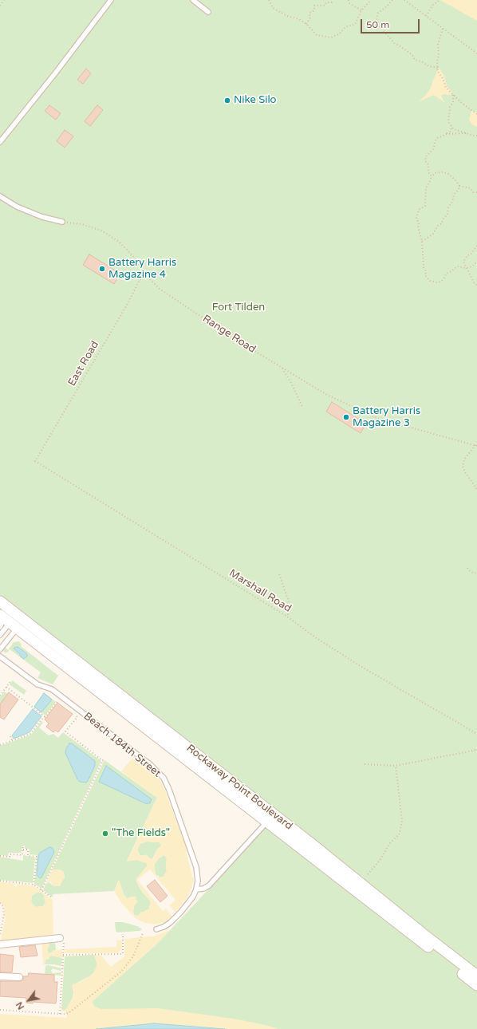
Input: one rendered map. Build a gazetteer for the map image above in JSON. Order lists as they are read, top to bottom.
{
  "streets": {
    "street": ["Rockaway Point Boulevard"],
    "lane": ["Beach 184th Street"],
    "path": ["Range Road", "East Road", "Marshall Road"]
  },
  "crossings": [
    ["Range Road", "East Road"],
    ["East Road", "Marshall Road"]
  ],
  "parks": ["Fort Tilden"],
  "places": [
    "Nike Silo",
    "Battery Harris Magazine 4",
    "Battery Harris Magazine 3",
    "\"The Fields\""
  ],
  "scale_bar": "50 m",
  "north": "bottom left"
}
